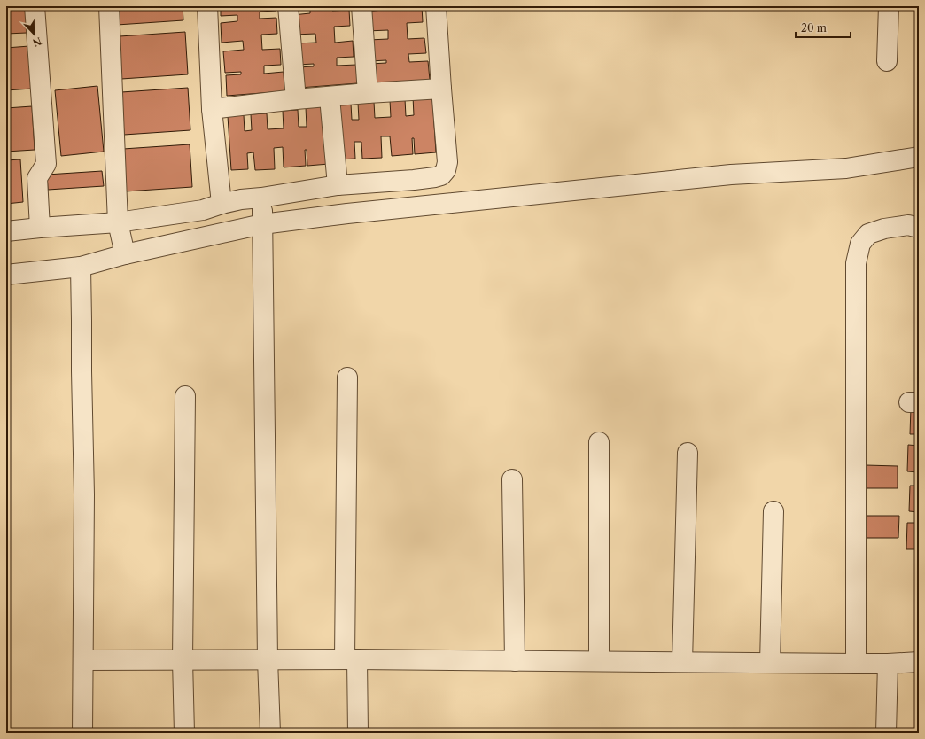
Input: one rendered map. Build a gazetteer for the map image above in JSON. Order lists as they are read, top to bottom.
{
  "scale_bar": "20 m",
  "north": "bottom"
}
